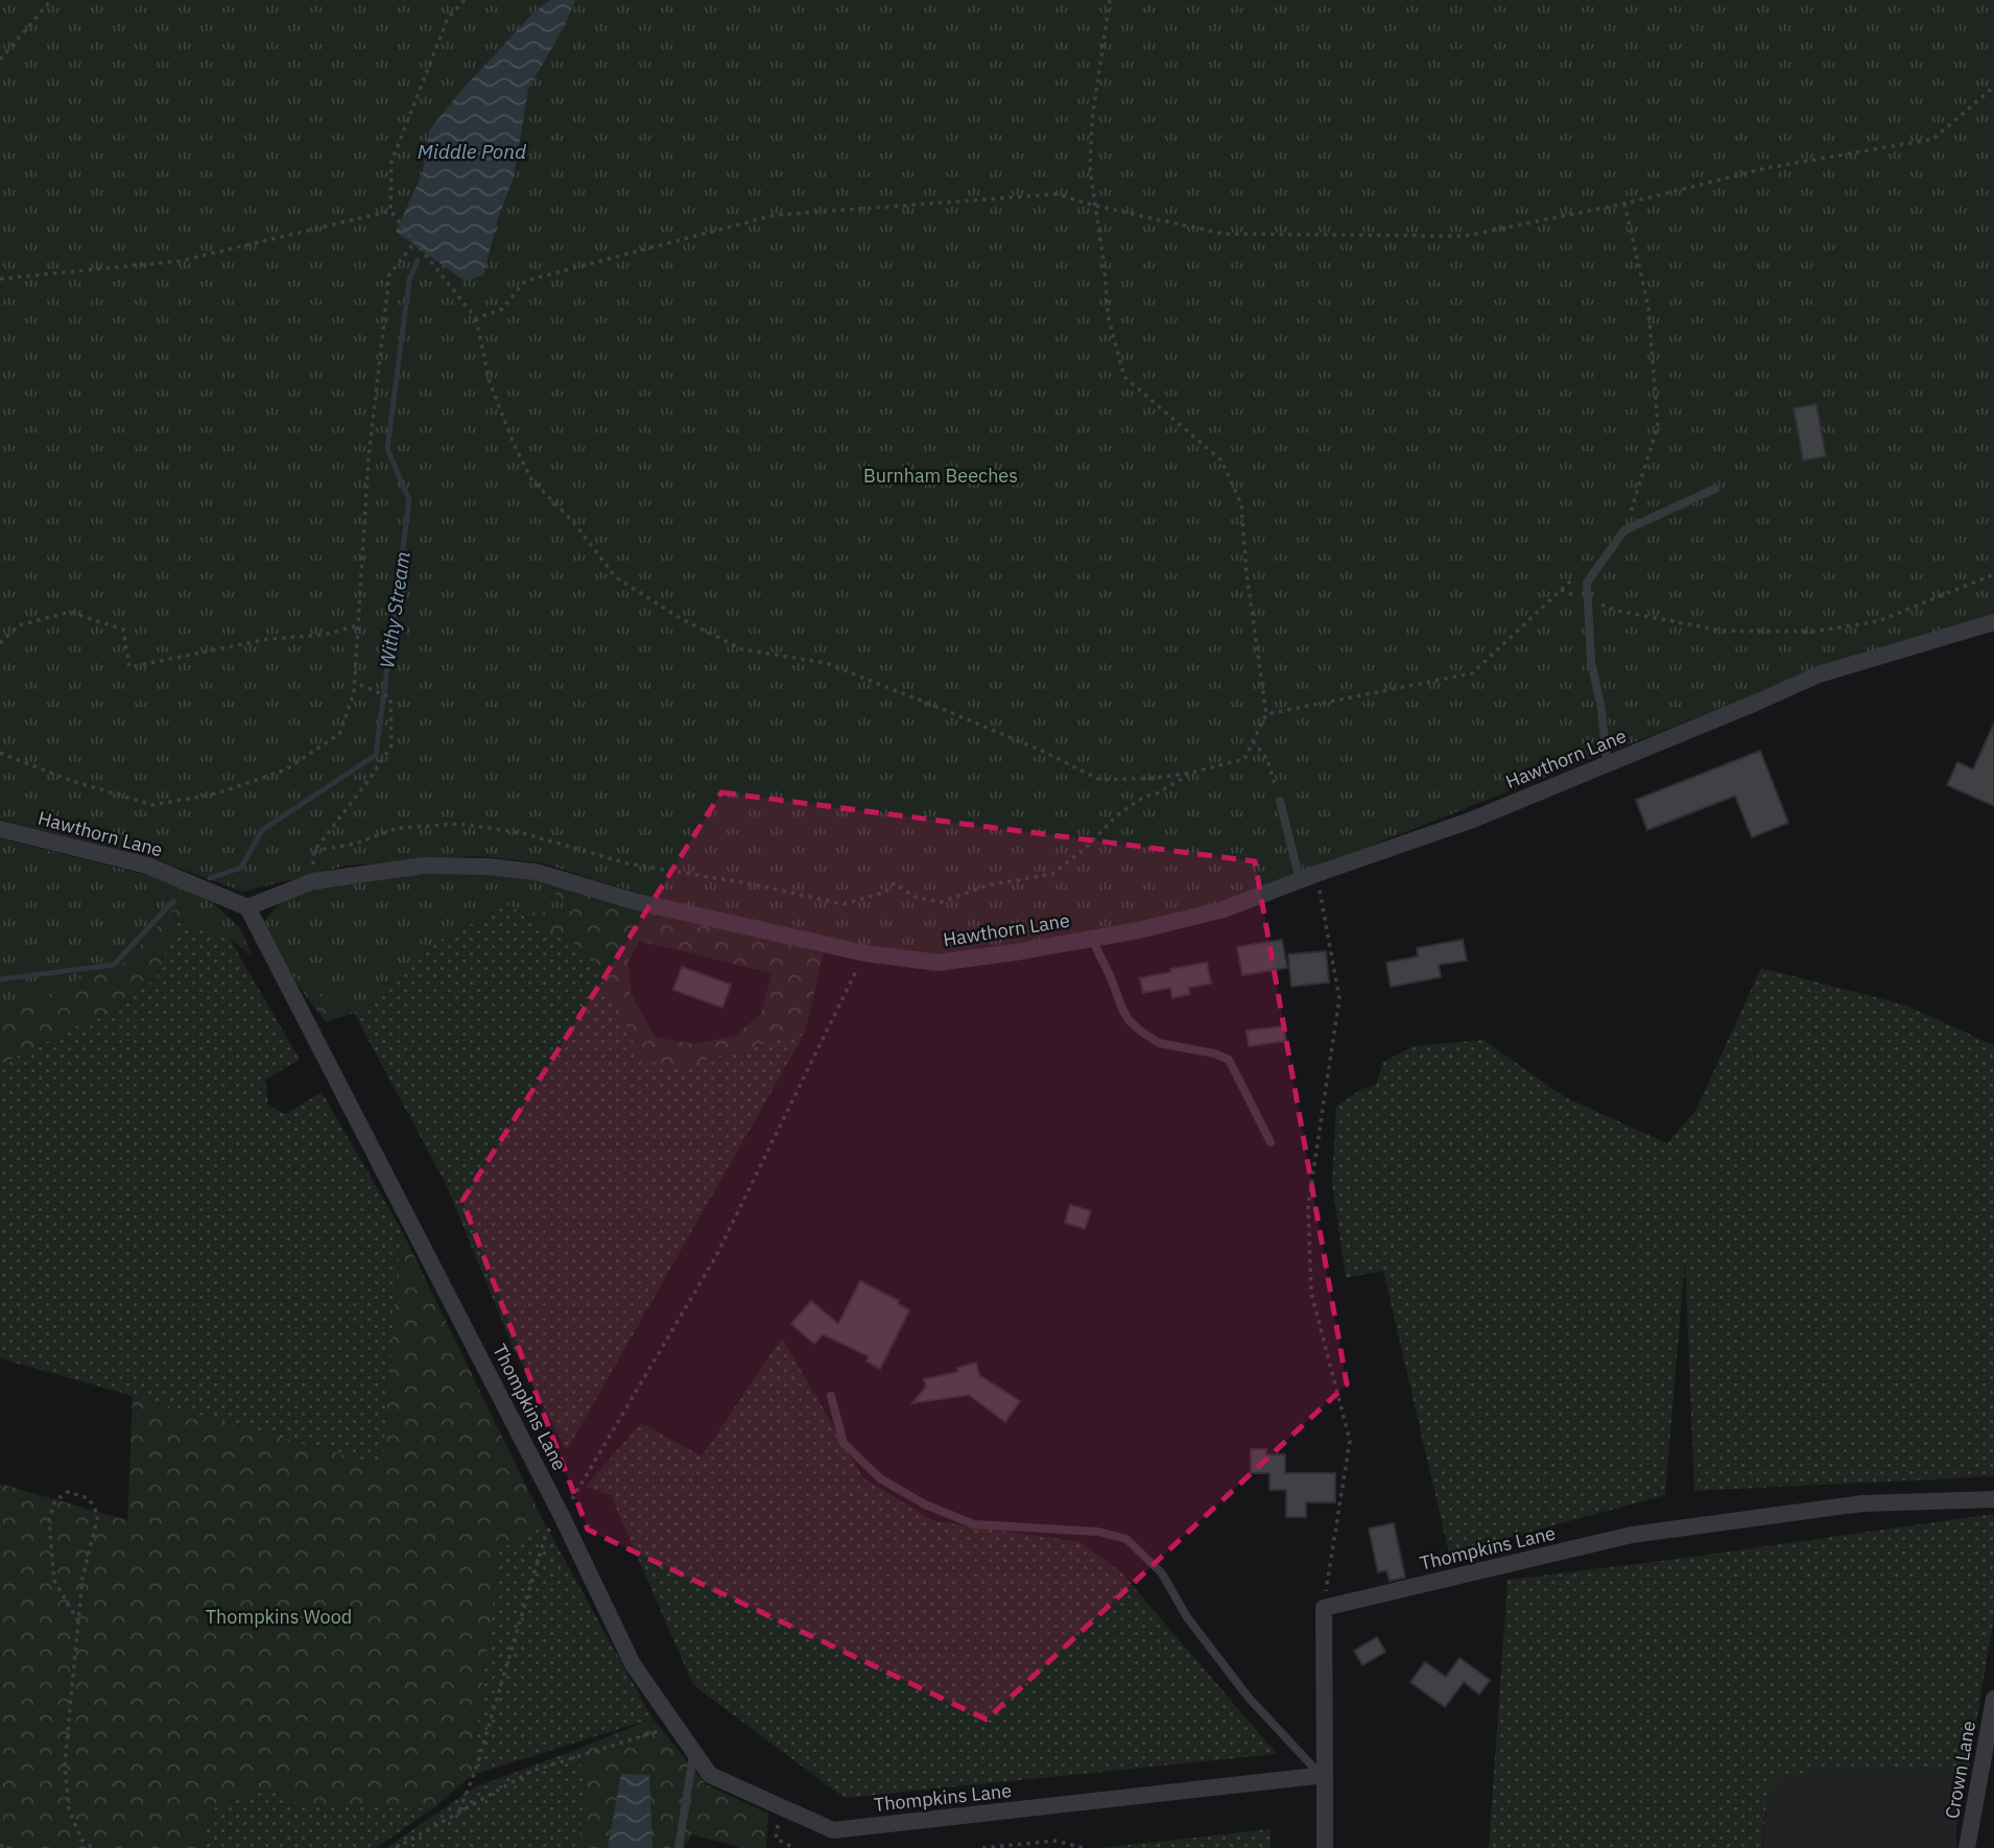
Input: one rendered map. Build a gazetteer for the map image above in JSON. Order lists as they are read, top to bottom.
{
  "streets": {
    "street": ["Hawthorn Lane", "Thompkins Lane", "Crown Lane"]
  },
  "crossings": [
    ["Hawthorn Lane", "Thompkins Lane"]
  ],
  "water": ["Middle Pond", "Withy Stream"],
  "parks": ["Burnham Beeches", "Thompkins Wood"]
}
